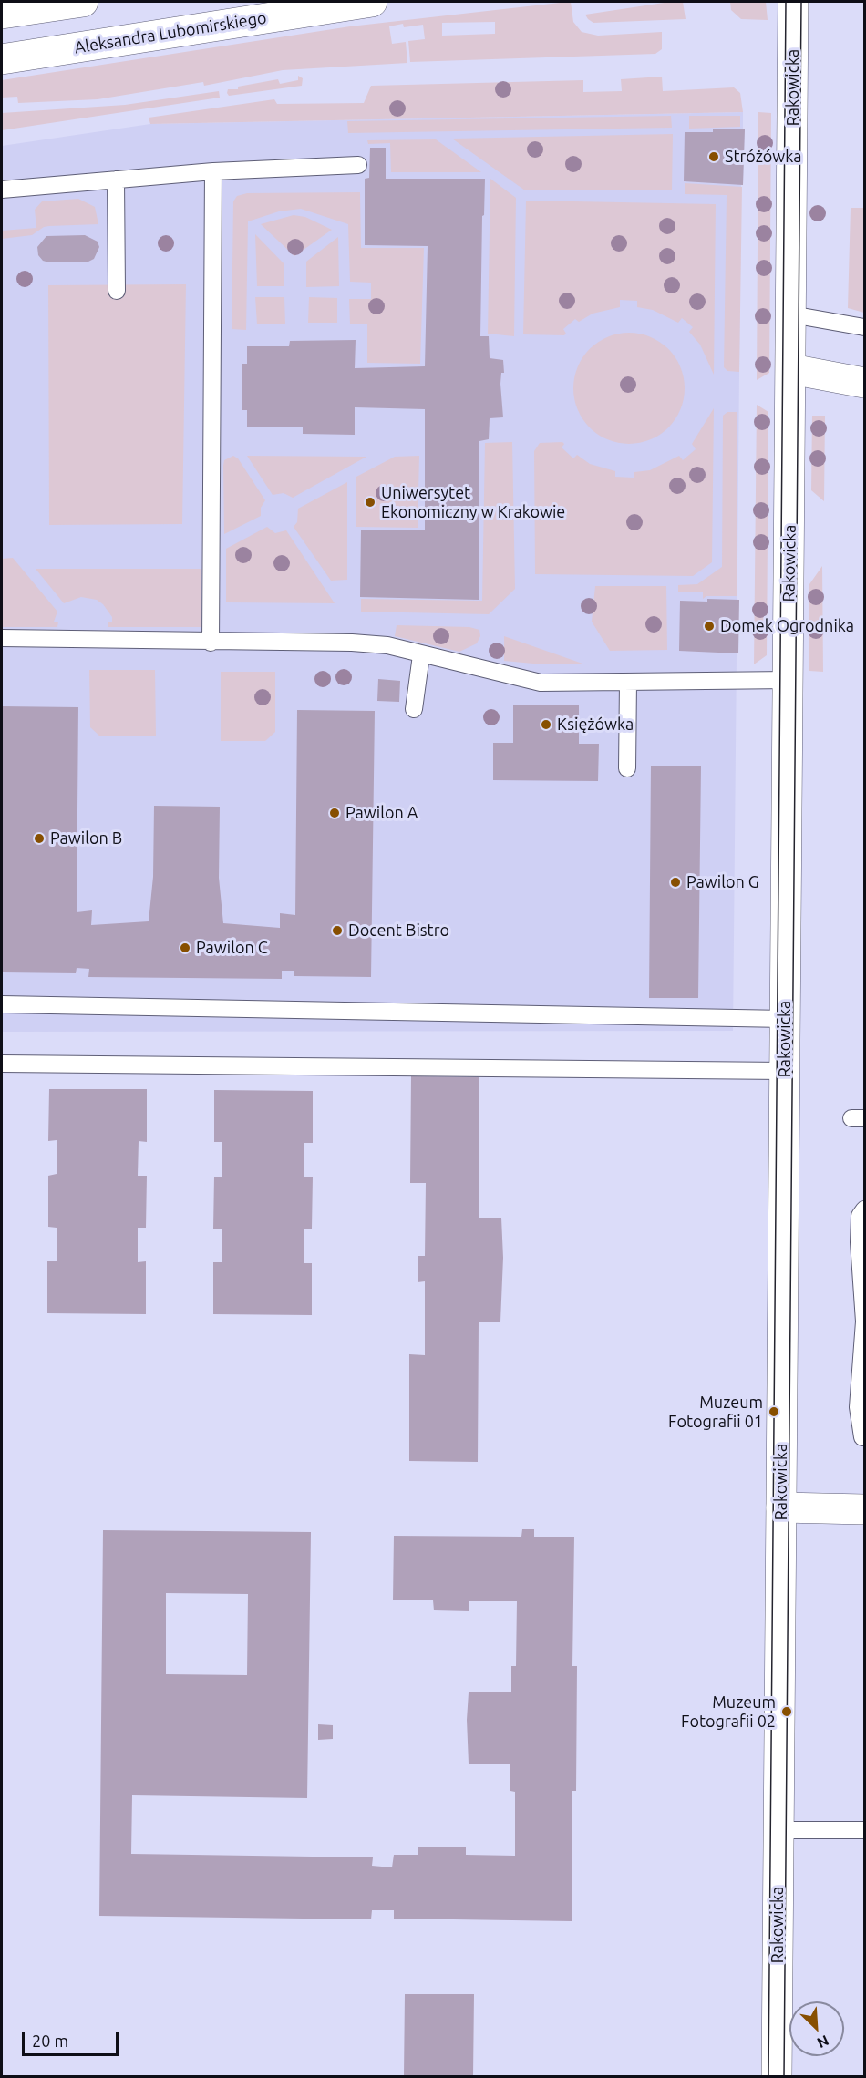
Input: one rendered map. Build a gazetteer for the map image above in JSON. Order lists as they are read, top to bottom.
{
  "streets": {
    "street": ["Aleksandra Lubomirskiego", "Rakowicka"]
  },
  "places": [
    "Stróżówka",
    "Uniwersytet Ekonomiczny w Krakowie",
    "Domek Ogrodnika",
    "Księżówka",
    "Pawilon A",
    "Pawilon B",
    "Pawilon G",
    "Docent Bistro",
    "Pawilon C",
    "Muzeum Fotografii 01",
    "Muzeum Fotografii 02"
  ],
  "scale_bar": "20 m",
  "north": "bottom right"
}
